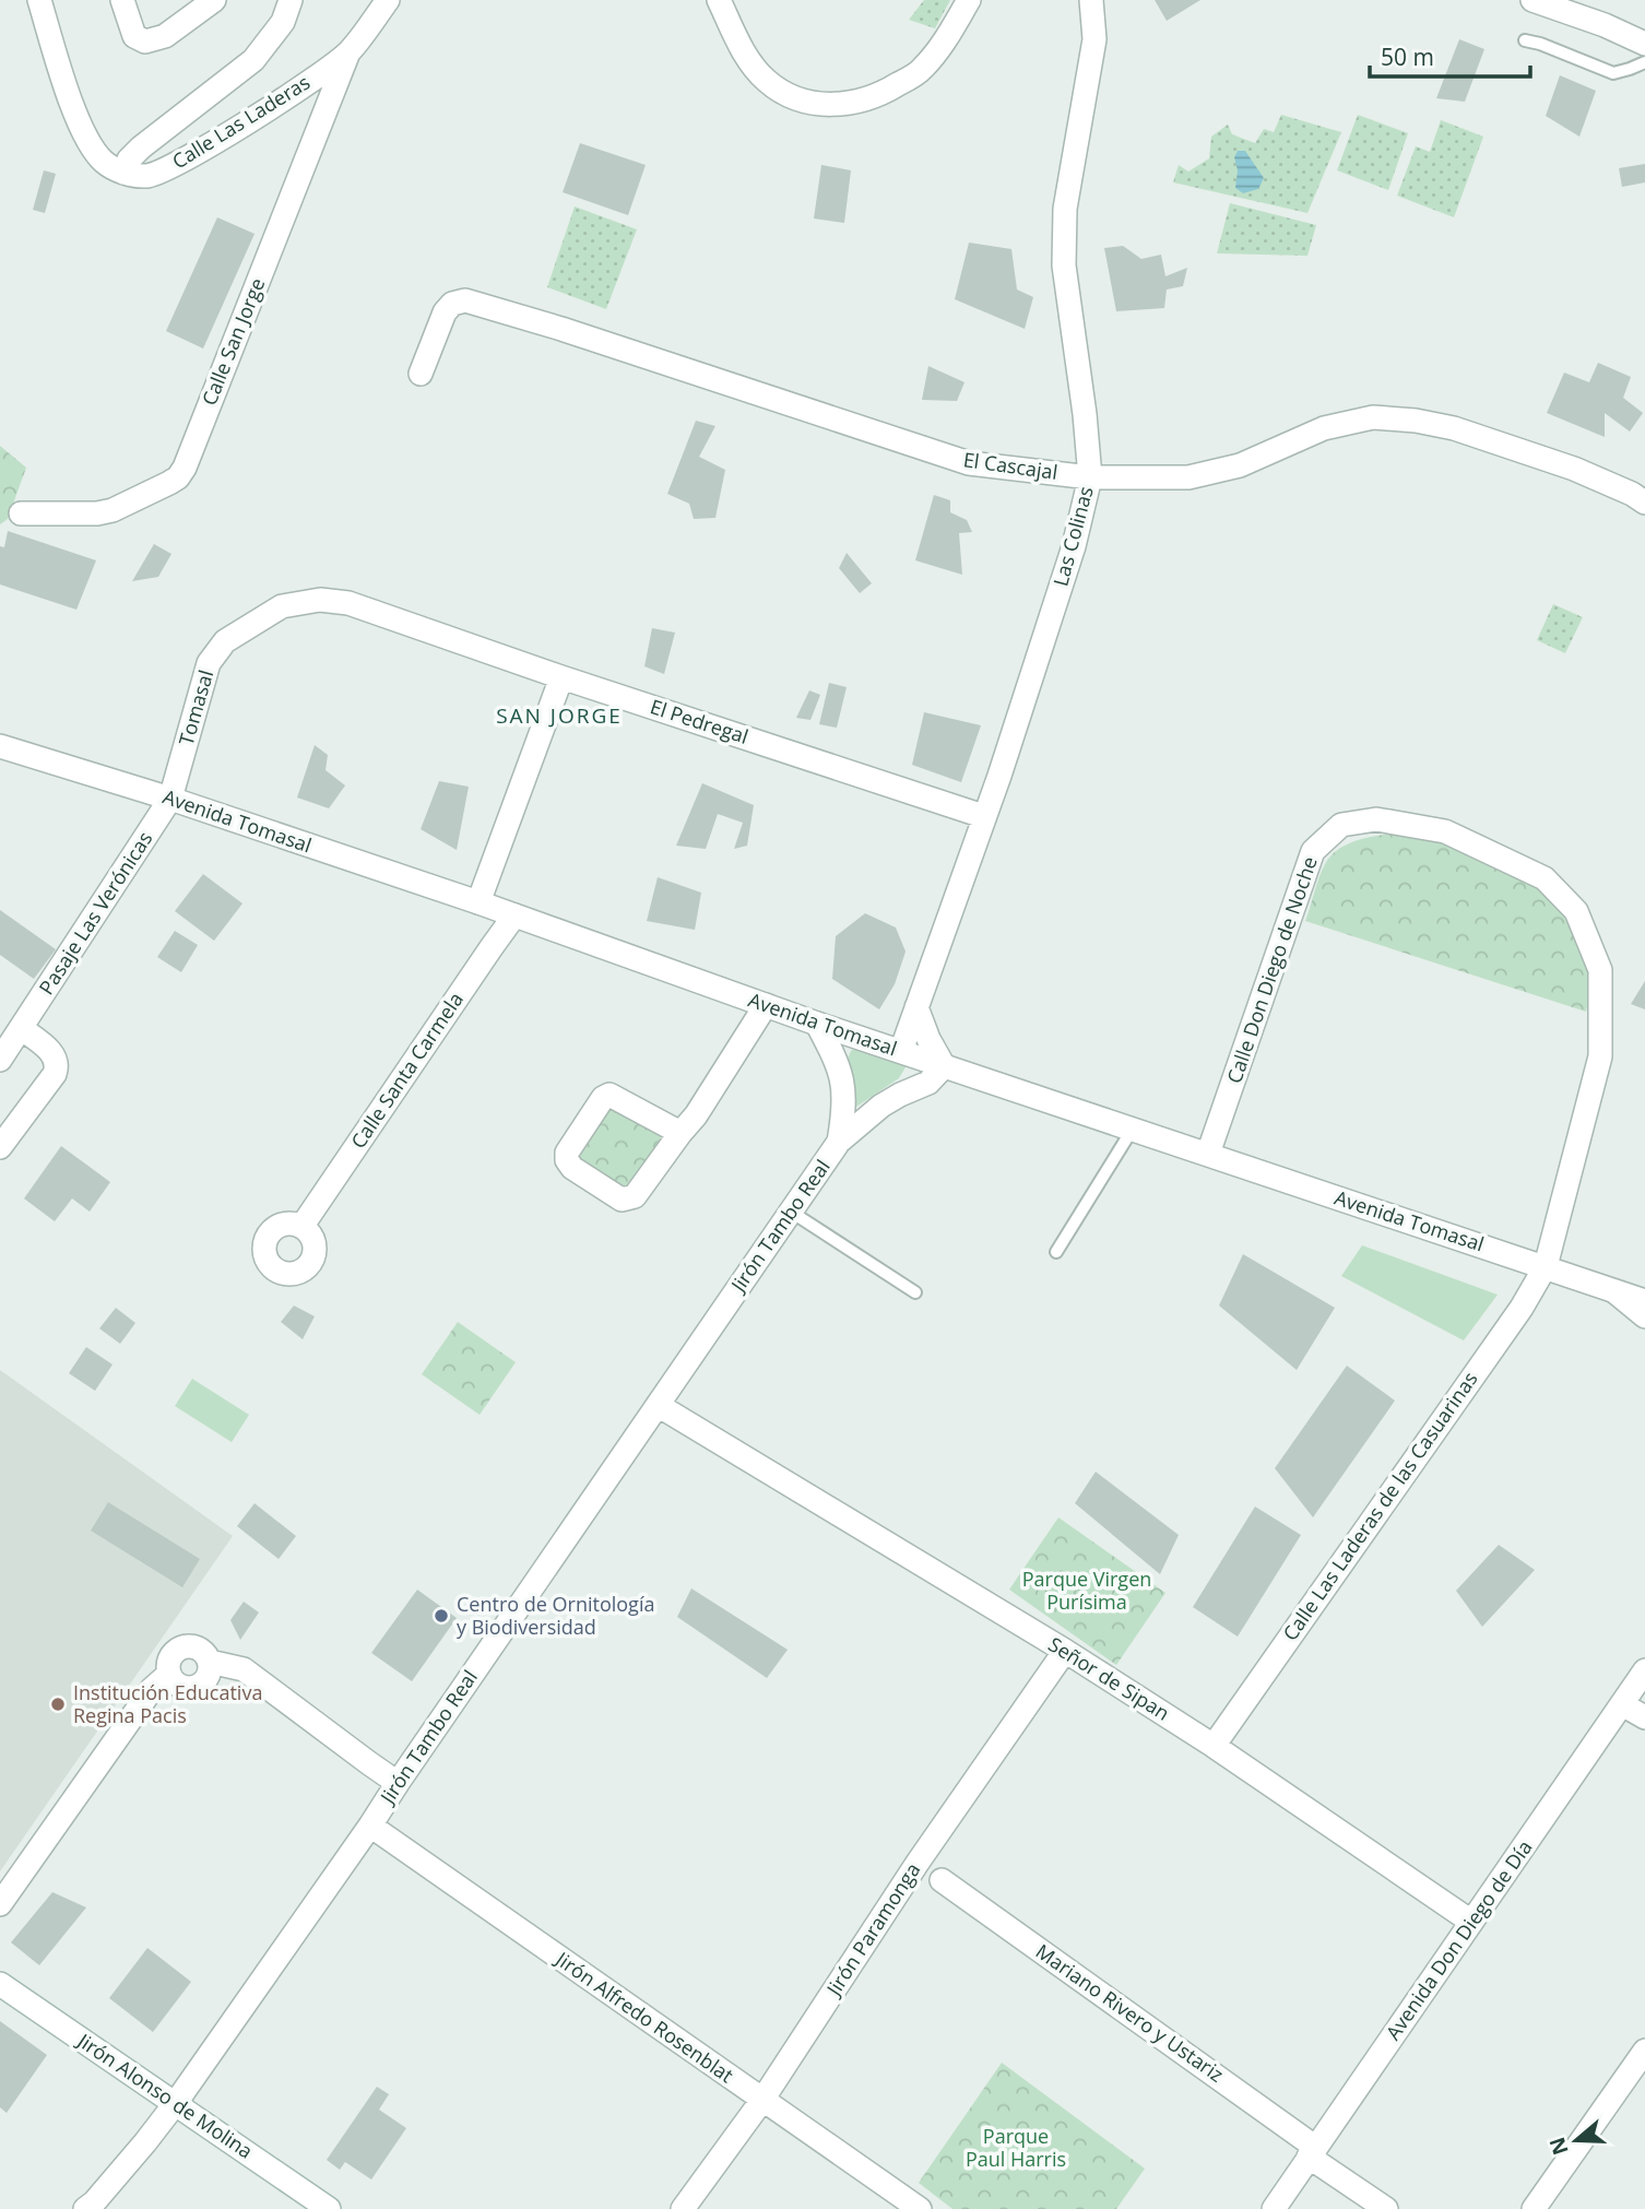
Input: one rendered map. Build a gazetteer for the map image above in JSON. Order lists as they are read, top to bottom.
{
  "streets": {
    "street": [
      "Calle Las Laderas",
      "Calle San Jorge",
      "El Cascajal",
      "Las Colinas",
      "Tomasal",
      "El Pedregal",
      "Avenida Tomasal",
      "Pasaje Las Verónicas",
      "Calle Don Diego de Noche",
      "Calle Santa Carmela",
      "Jirón Tambo Real",
      "Calle Las Laderas de las Casuarinas",
      "Señor de Sipan",
      "Jirón Paramonga",
      "Avenida Don Diego de Día",
      "Mariano Rivero y Ustariz",
      "Jirón Alfredo Rosenblat",
      "Jirón Alonso de Molina"
    ]
  },
  "crossings": [
    ["Calle Las Laderas", "Calle San Jorge"],
    ["El Cascajal", "Las Colinas"],
    ["Las Colinas", "El Pedregal"],
    ["Las Colinas", "Avenida Tomasal"],
    ["Tomasal", "El Pedregal"],
    ["Tomasal", "Avenida Tomasal"],
    ["Tomasal", "Pasaje Las Verónicas"],
    ["Avenida Tomasal", "Pasaje Las Verónicas"],
    ["Avenida Tomasal", "Calle Don Diego de Noche"],
    ["Avenida Tomasal", "Calle Santa Carmela"],
    ["Avenida Tomasal", "Jirón Tambo Real"],
    ["Avenida Tomasal", "Calle Las Laderas de las Casuarinas"],
    ["Calle Don Diego de Noche", "Calle Las Laderas de las Casuarinas"],
    ["Jirón Tambo Real", "Señor de Sipan"],
    ["Jirón Tambo Real", "Jirón Alfredo Rosenblat"],
    ["Jirón Tambo Real", "Jirón Alonso de Molina"],
    ["Calle Las Laderas de las Casuarinas", "Señor de Sipan"],
    ["Señor de Sipan", "Jirón Paramonga"],
    ["Señor de Sipan", "Avenida Don Diego de Día"],
    ["Jirón Paramonga", "Jirón Alfredo Rosenblat"],
    ["Avenida Don Diego de Día", "Mariano Rivero y Ustariz"]
  ],
  "districts": ["SAN JORGE"],
  "parks": ["Parque Virgen Purísima", "Parque Paul Harris"],
  "places": ["Centro de Ornitología y Biodiversidad", "Institución Educativa Regina Pacis"],
  "scale_bar": "50 m",
  "north": "left"
}
